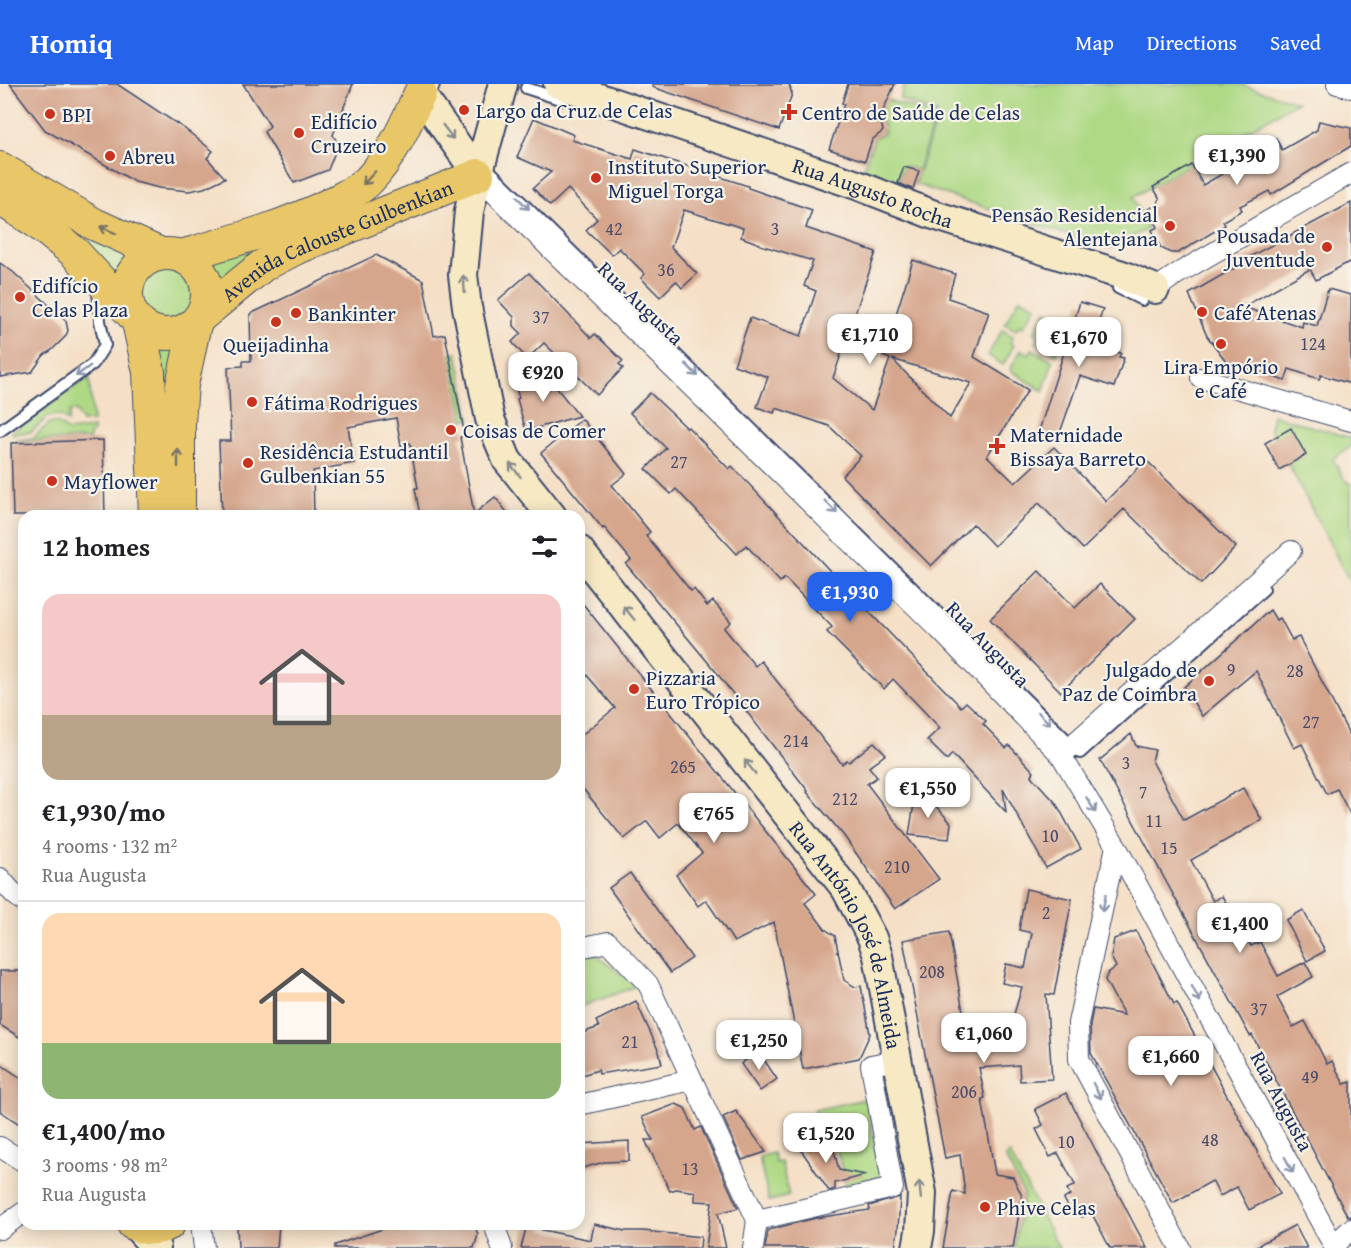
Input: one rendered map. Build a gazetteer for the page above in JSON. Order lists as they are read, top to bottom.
{
  "streets": {
    "main road": ["Avenida Calouste Gulbenkian"],
    "street": ["Rua Augusto Rocha", "Rua Augusta", "Rua António José de Almeida"]
  },
  "crossings": [
    ["Avenida Calouste Gulbenkian", "Rua Augusta"]
  ],
  "one_way": ["Rua Augusta"],
  "places": {
    "other": [
      "Largo da Cruz de Celas",
      "BPI",
      "Edifício Cruzeiro",
      "Abreu",
      "Instituto Superior Miguel Torga",
      "Pensão Residencial Alentejana",
      "Pousada de Juventude",
      "Edifício Celas Plaza",
      "Café Atenas",
      "Bankinter",
      "Queijadinha",
      "Lira Empório e Café",
      "Fátima Rodrigues",
      "Coisas de Comer",
      "Residência Estudantil Gulbenkian 55",
      "Mayflower",
      "Julgado de Paz de Coimbra",
      "Pizzaria Euro Trópico",
      "Phive Celas"
    ],
    "health": ["Centro de Saúde de Celas", "Maternidade Bissaya Barreto"]
  },
  "house_numbers": [
    "42",
    "3",
    "36",
    "37",
    "124",
    "27",
    "9",
    "28",
    "27",
    "214",
    "3",
    "265",
    "7",
    "212",
    "11",
    "10",
    "15",
    "210",
    "2",
    "208",
    "37",
    "21",
    "49",
    "206",
    "48",
    "10",
    "13"
  ],
  "page": {
    "header": "Homiq",
    "nav": ["Map", "Directions", "Saved"],
    "price": [
      "€1,390",
      "€1,710",
      "€1,670",
      "€920",
      "€1,930",
      "€1,550",
      "€765",
      "€1,400",
      "€1,060",
      "€1,250",
      "€1,660",
      "€1,520"
    ],
    "heading": "12 homes",
    "list": [
      {
        "name": "€1,930/mo",
        "note": "4 rooms · 132 m² · Rua Augusta"
      },
      {
        "name": "€1,400/mo",
        "note": "3 rooms · 98 m² · Rua Augusta"
      }
    ]
  }
}
